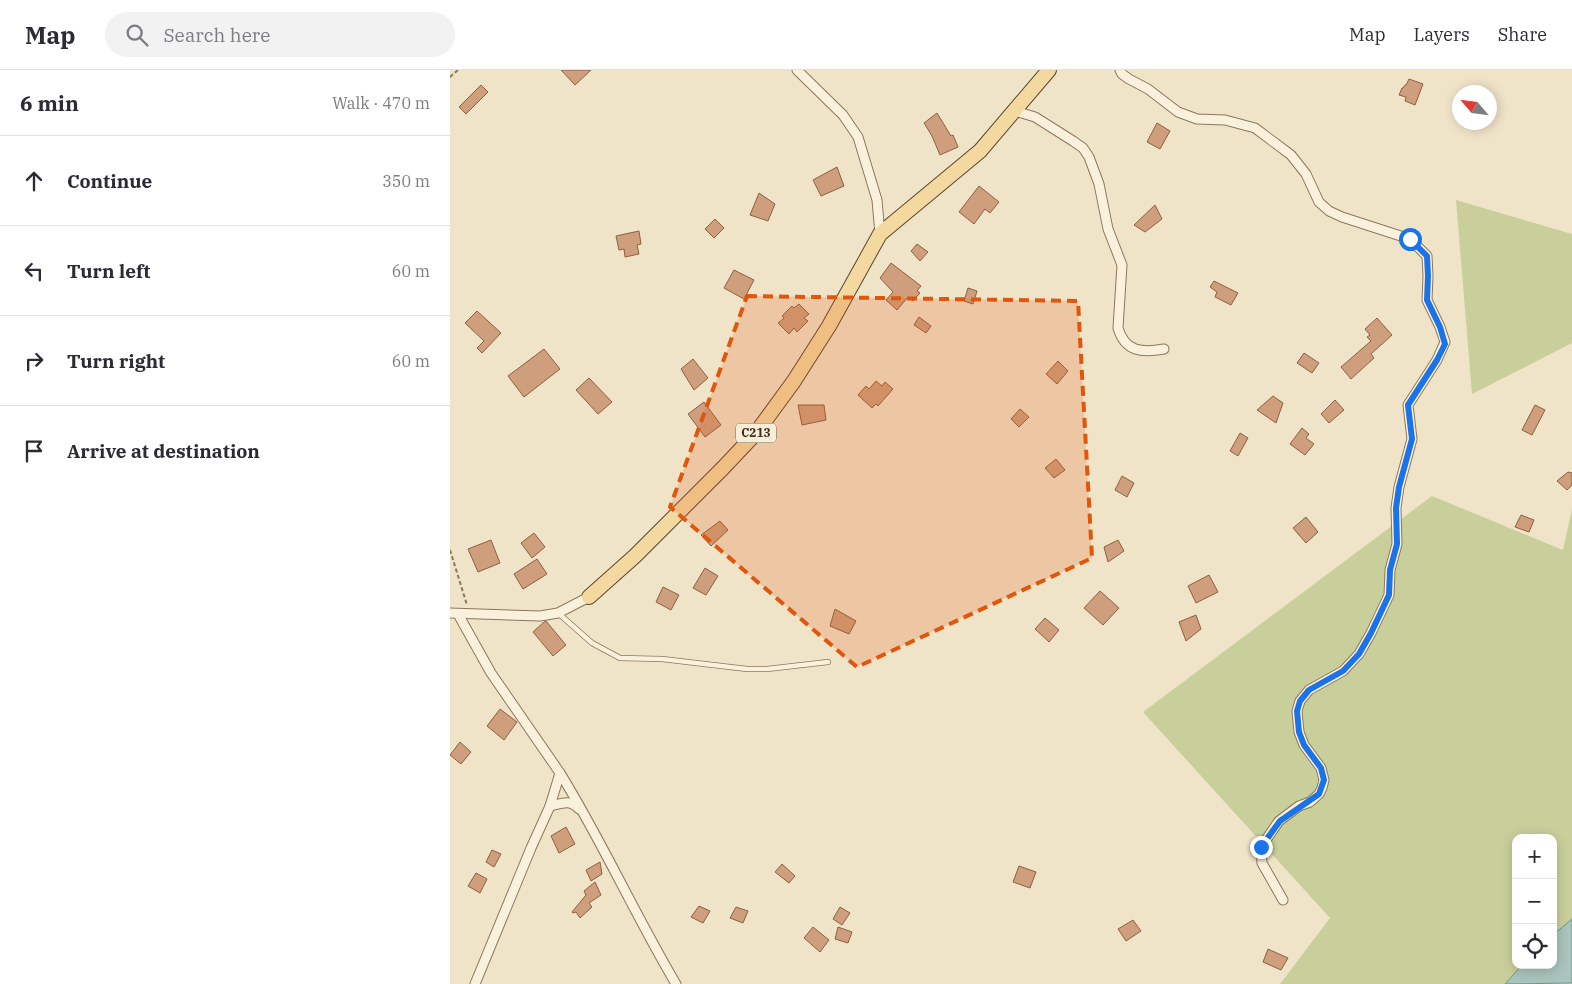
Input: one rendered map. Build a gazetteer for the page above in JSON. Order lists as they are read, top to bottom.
{
  "streets": {
    "main road": ["C213"]
  },
  "north": "top left",
  "page": {
    "header": "Map",
    "search": "Search here",
    "nav": ["Map", "Layers", "Share"],
    "heading": ["6 min", "Walk · 470 m"],
    "list": [
      ["Continue", "350 m"],
      ["Turn left", "60 m"],
      ["Turn right", "60 m"],
      "Arrive at destination"
    ],
    "map_buttons": ["+", "−"]
  }
}
